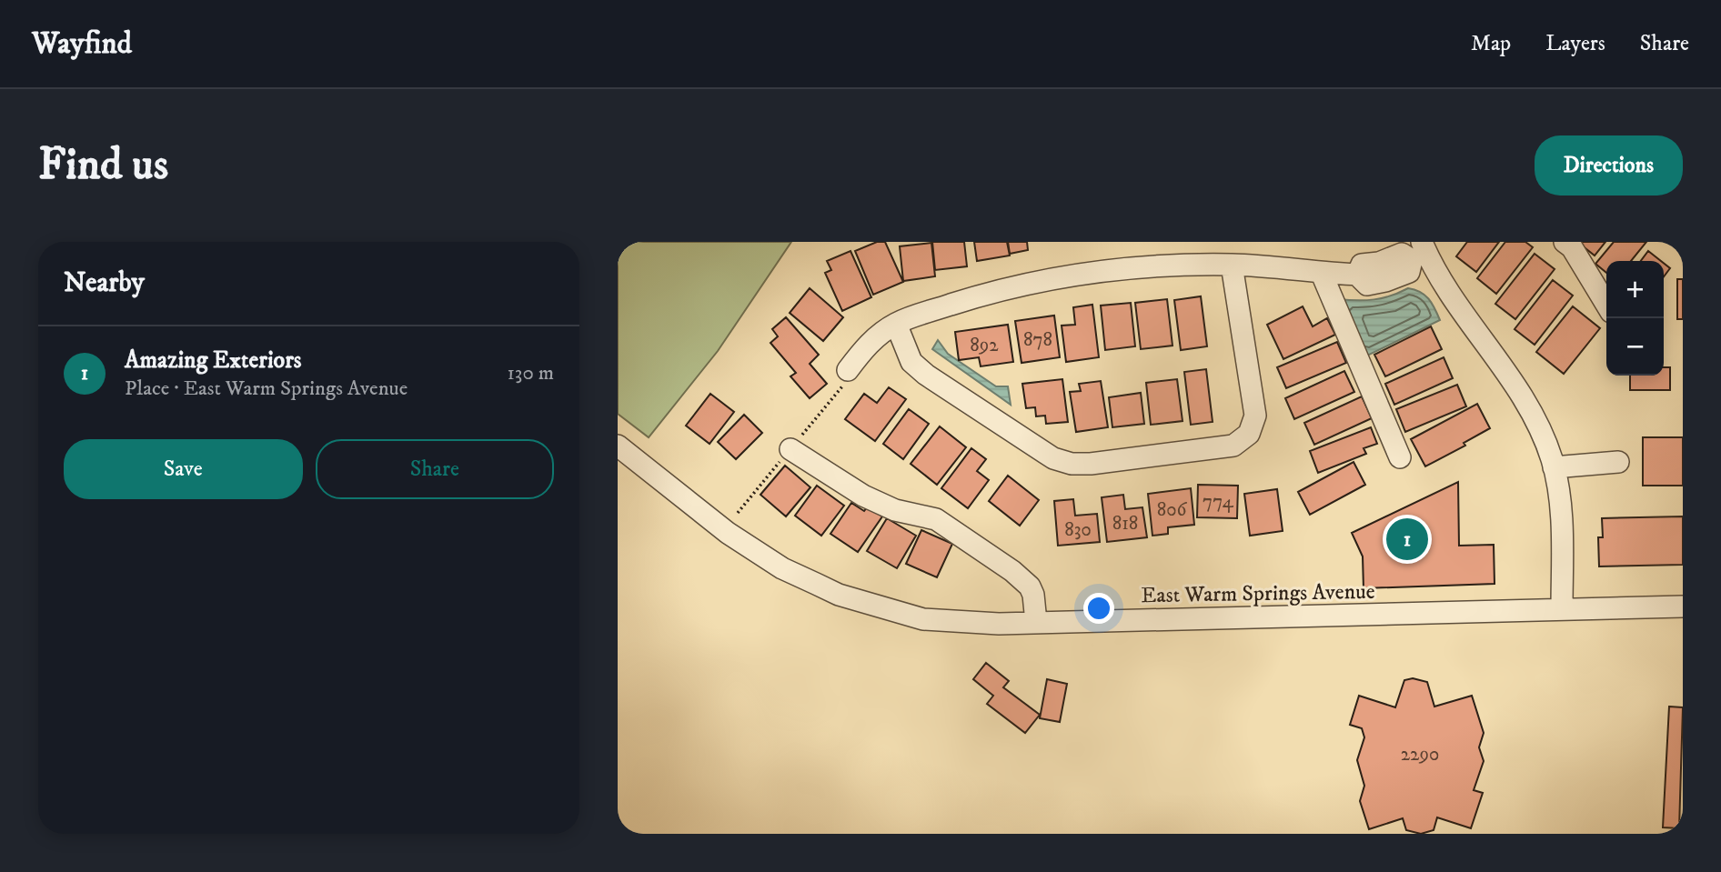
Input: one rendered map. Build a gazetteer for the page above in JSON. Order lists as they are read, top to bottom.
{
  "streets": {
    "street": ["East Warm Springs Avenue"]
  },
  "house_numbers": [
    "878",
    "892",
    "774",
    "806",
    "818",
    "830",
    "2290"
  ],
  "page": {
    "header": "Wayfind",
    "nav": ["Map", "Layers", "Share"],
    "buttons": [
      "Directions",
      ["Save", "Share"]
    ],
    "title": "Find us",
    "heading": "Nearby",
    "map_buttons": ["+", "−"],
    "list": [
      {
        "mark": "1",
        "name": "Amazing Exteriors",
        "note": "Place · East Warm Springs Avenue",
        "value": "130 m"
      }
    ],
    "pins": "1"
  }
}
